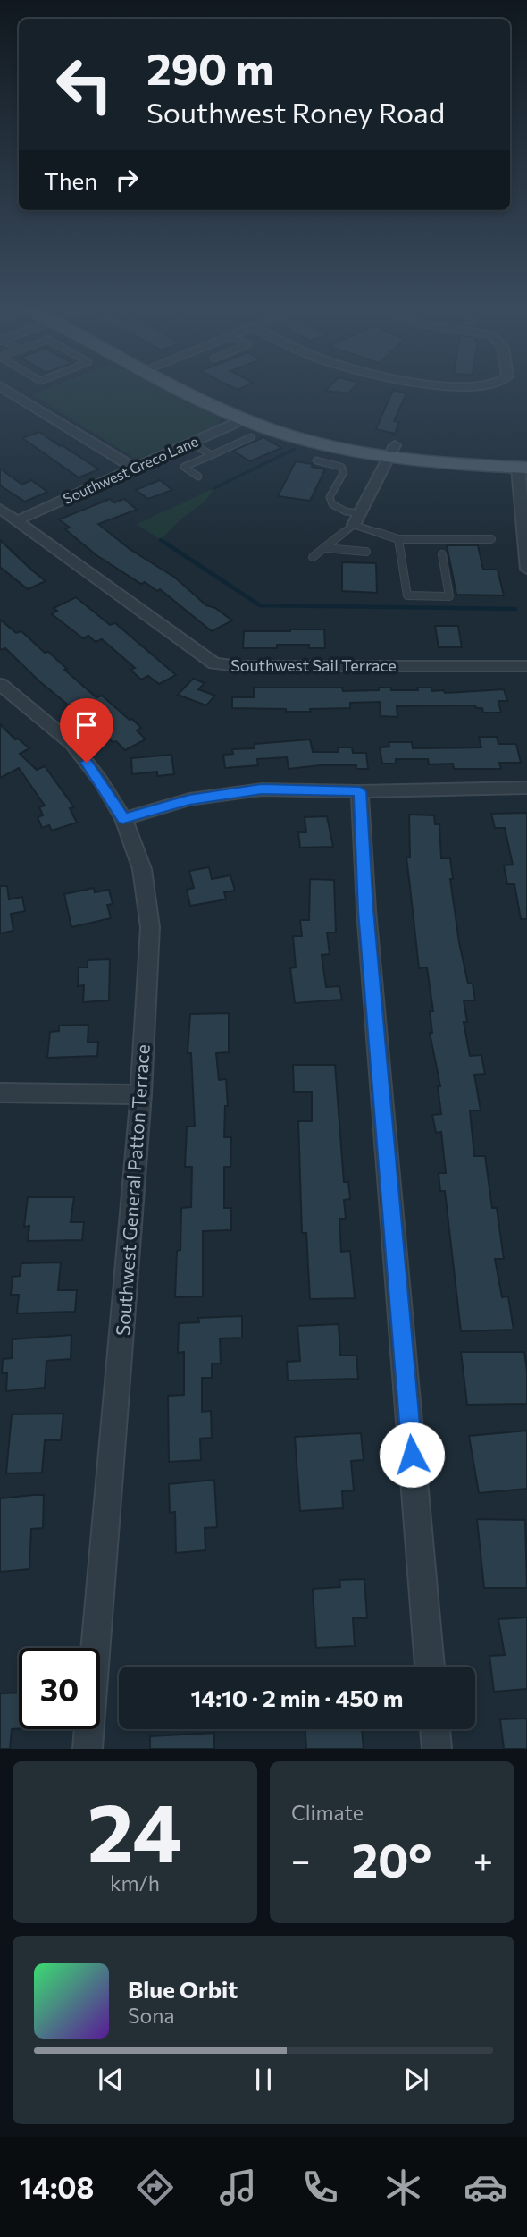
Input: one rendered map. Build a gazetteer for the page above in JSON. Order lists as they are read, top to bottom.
{
  "streets": {
    "street": ["Southwest Greco Lane", "Southwest Sail Terrace", "Southwest General Patton Terrace"]
  },
  "crossings": [
    ["Southwest Greco Lane", "Southwest Sail Terrace"]
  ],
  "page": {
    "turn": ["290 m", "Southwest Roney Road"],
    "then": "Then",
    "limit": "30",
    "trip": "14:10 · 2 min · 450 m",
    "tile": [
      ["24", "km/h"],
      "Climate"
    ],
    "heat": ["−", "20°", "+"],
    "song": ["Blue Orbit", "Sona"],
    "tabs": "14:08"
  }
}
